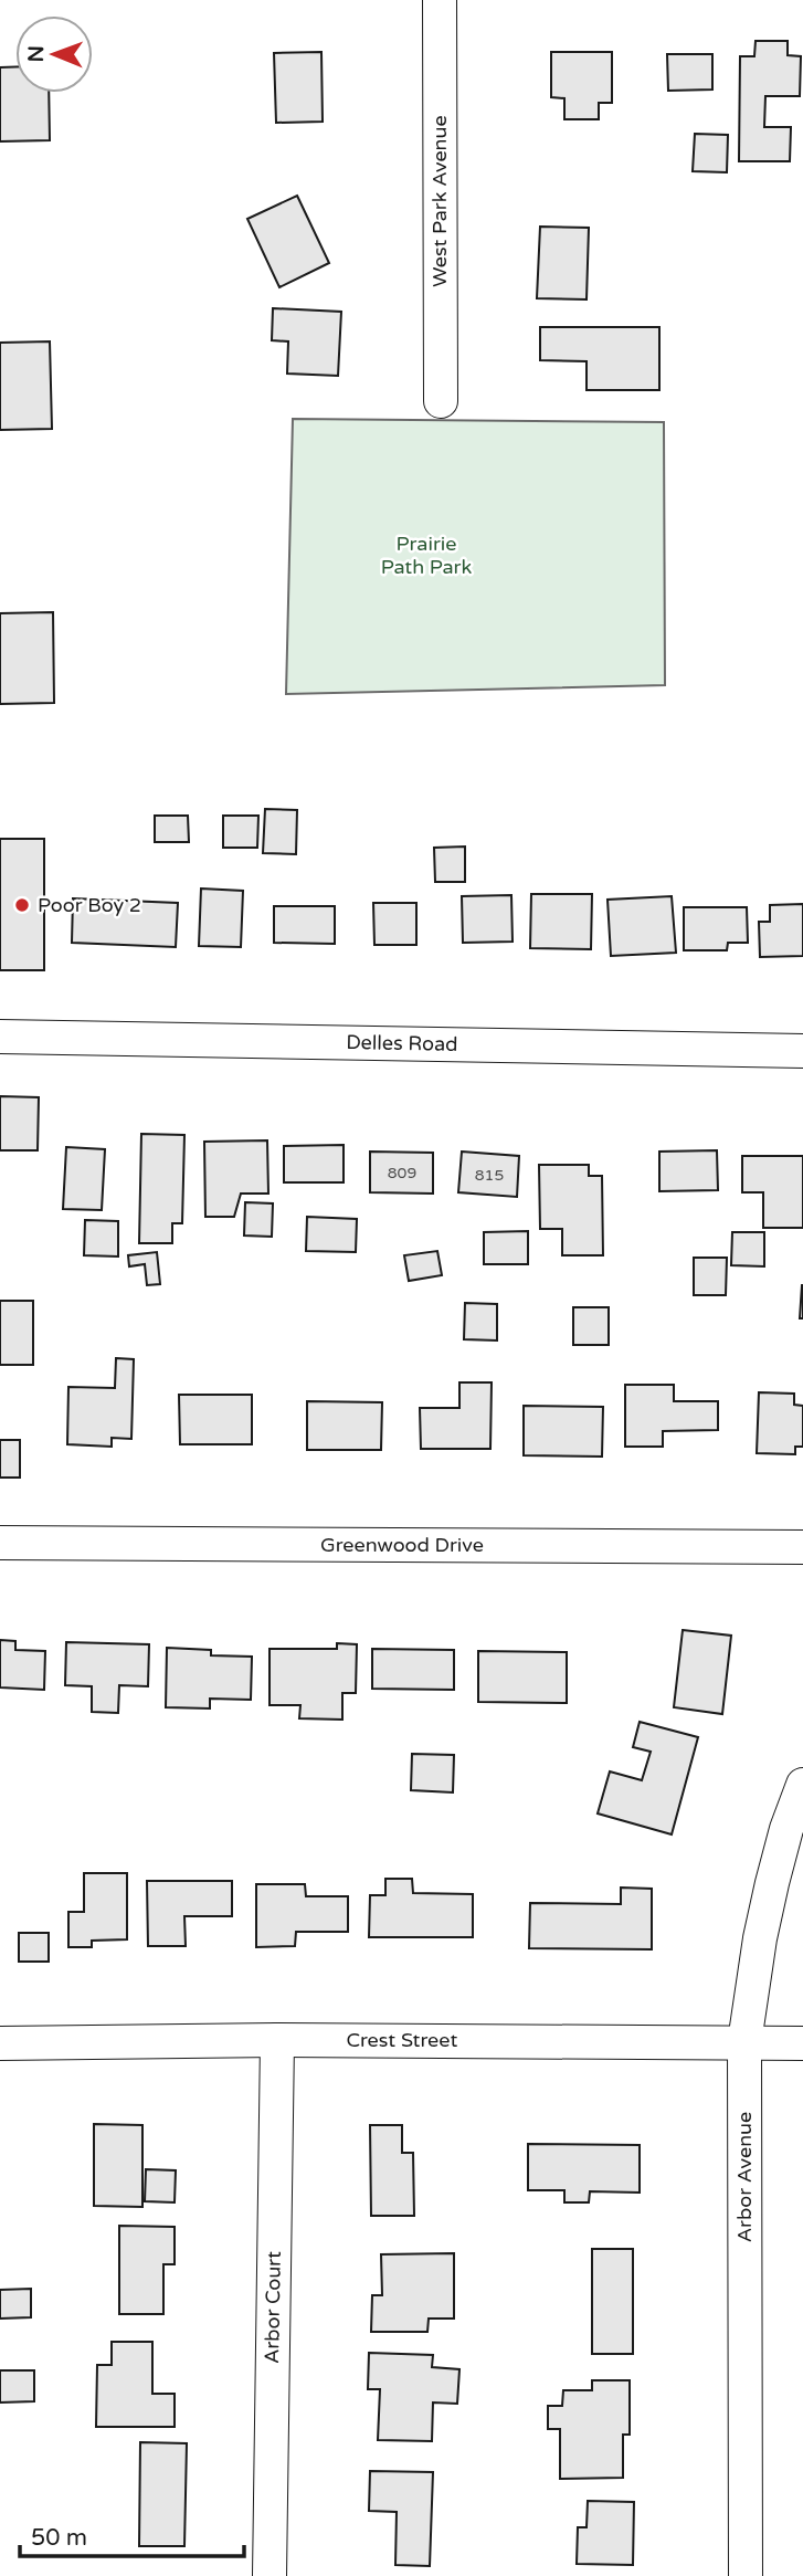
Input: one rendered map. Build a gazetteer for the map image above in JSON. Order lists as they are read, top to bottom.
{
  "streets": {
    "street": [
      "West Park Avenue",
      "Delles Road",
      "Greenwood Drive",
      "Crest Street",
      "Arbor Avenue",
      "Arbor Court"
    ]
  },
  "crossings": [
    ["Crest Street", "Arbor Avenue"],
    ["Crest Street", "Arbor Court"]
  ],
  "parks": ["Prairie Path Park"],
  "places": ["Poor Boy 2"],
  "house_numbers": ["809", "815"],
  "scale_bar": "50 m",
  "north": "left"
}
